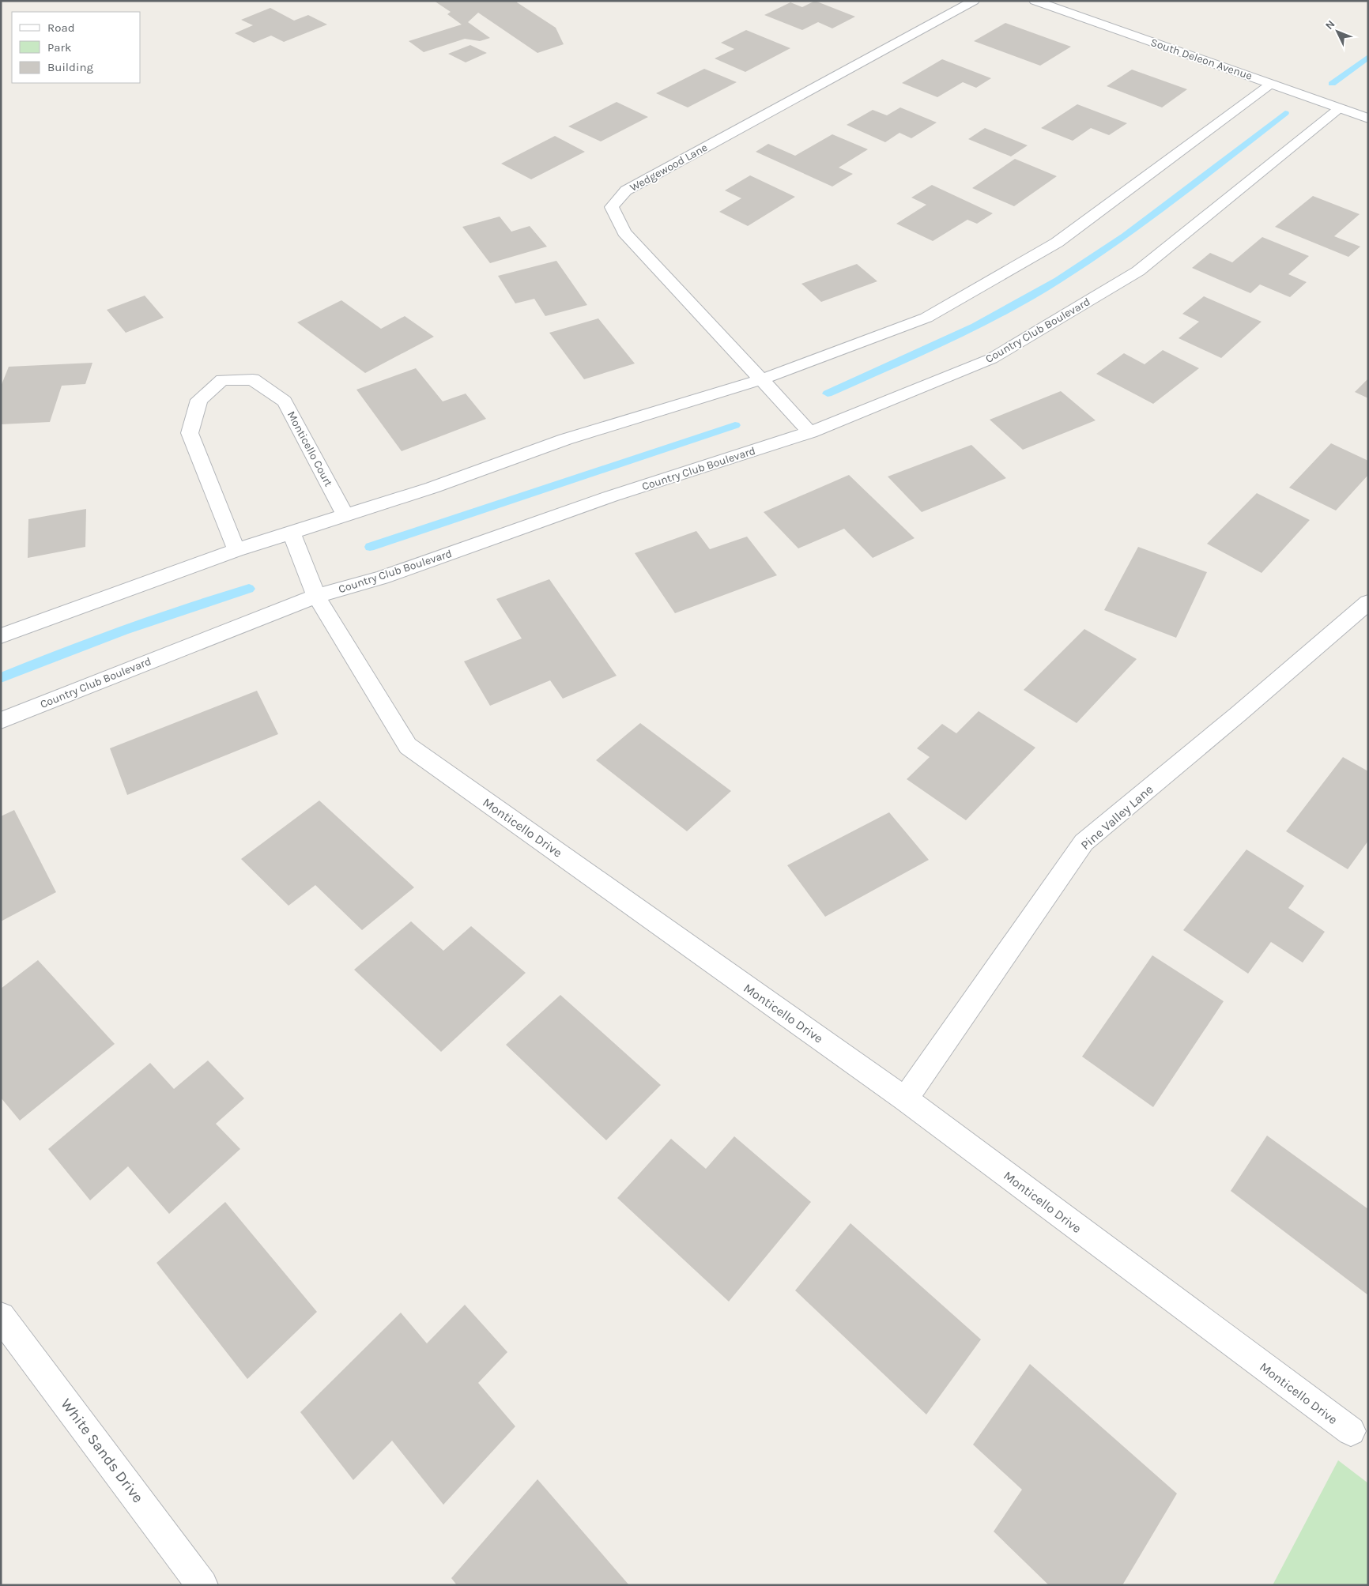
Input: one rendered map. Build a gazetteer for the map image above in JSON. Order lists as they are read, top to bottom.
{
  "streets": {
    "street": [
      "South Deleon Avenue",
      "Wedgewood Lane",
      "Country Club Boulevard",
      "Monticello Court",
      "Pine Valley Lane",
      "Monticello Drive",
      "White Sands Drive"
    ]
  },
  "crossings": [
    ["South Deleon Avenue", "Country Club Boulevard"],
    ["Wedgewood Lane", "Country Club Boulevard"],
    ["Country Club Boulevard", "Monticello Drive"],
    ["Pine Valley Lane", "Monticello Drive"]
  ],
  "legend": ["Road", "Park", "Building"],
  "north": "top left"
}
